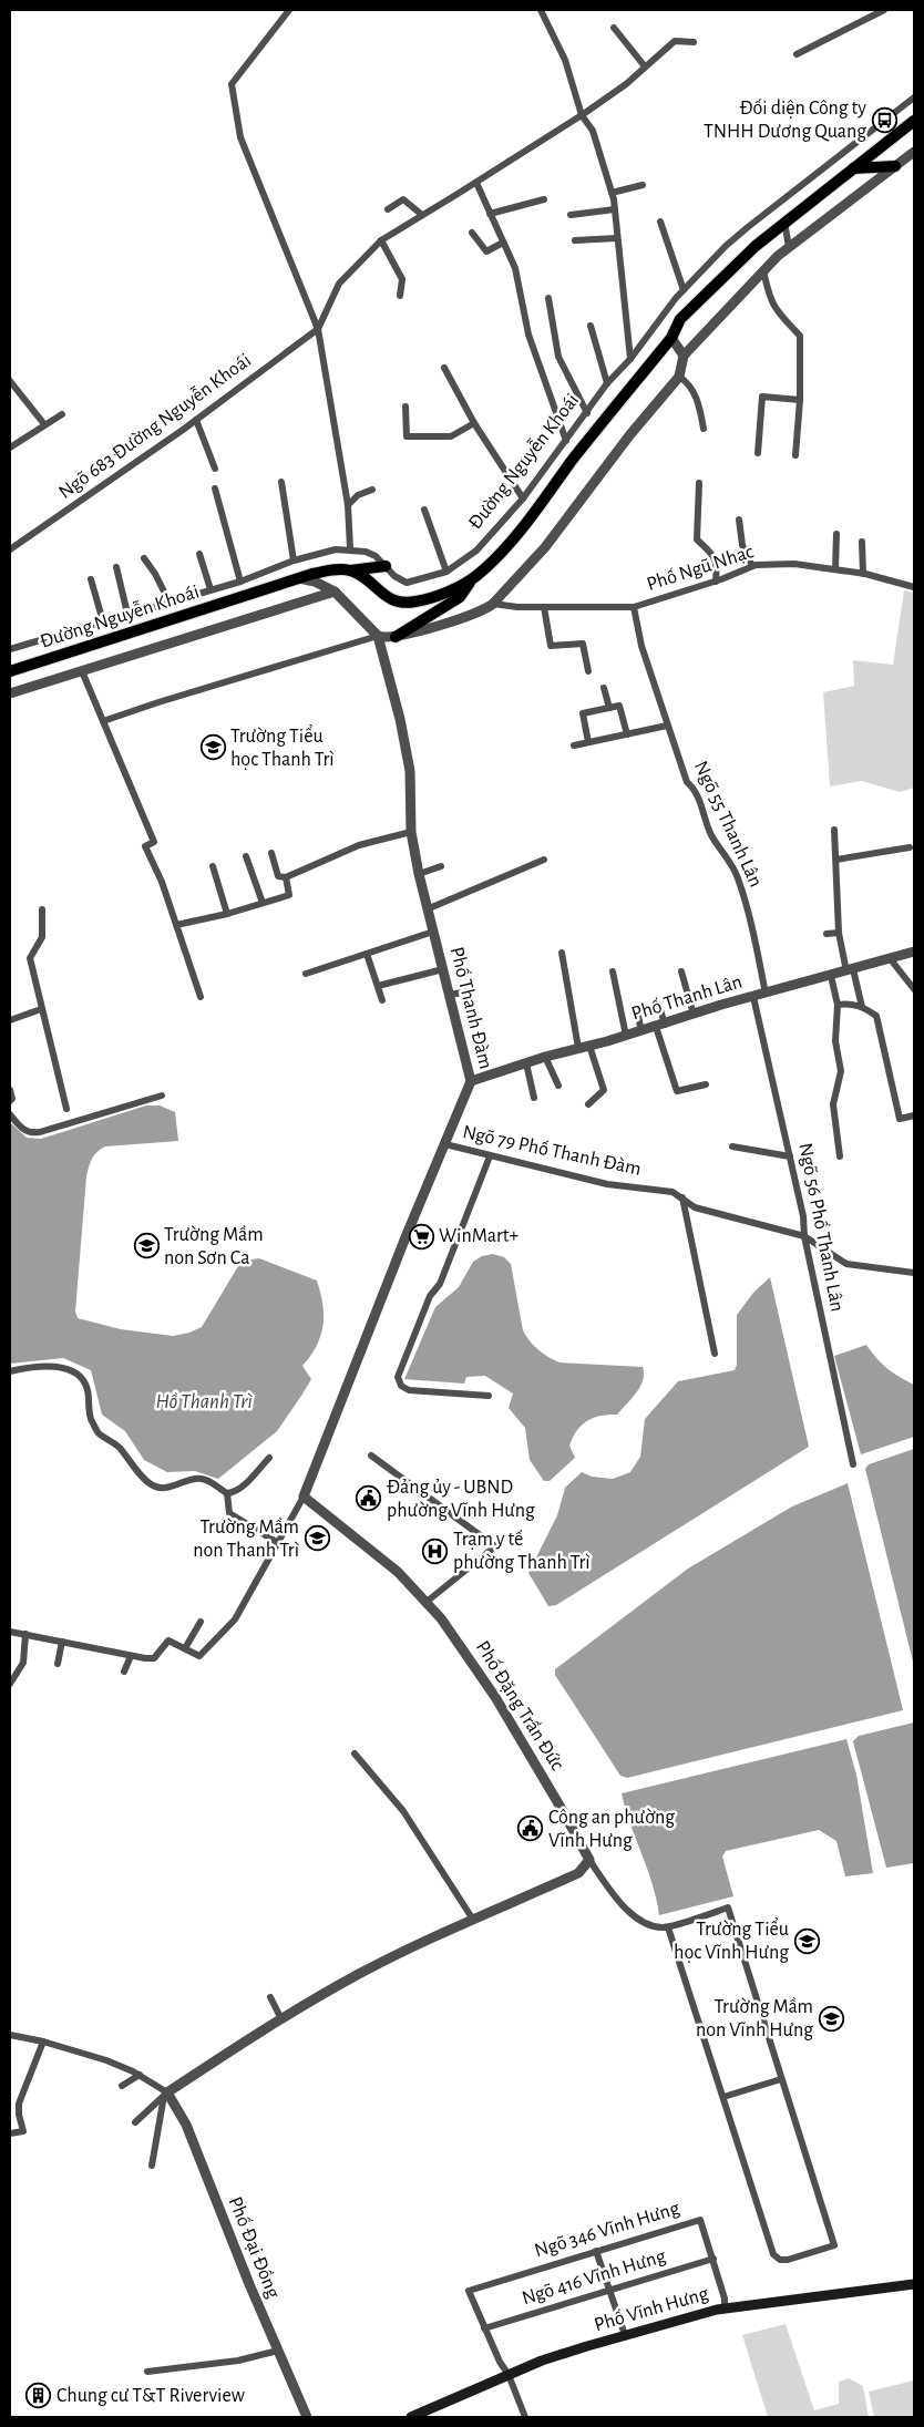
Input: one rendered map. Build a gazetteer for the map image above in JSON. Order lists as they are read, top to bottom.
{
  "streets": {
    "main road": ["Đường Nguyễn Khoái", "Phố Vĩnh Hưng"],
    "street": [
      "Ngõ 683 Đường Nguyễn Khoái",
      "Phố Ngũ Nhạc",
      "Ngõ 55 Thanh Lân",
      "Phố Thanh Lân",
      "Phố Thanh Đàm",
      "Ngõ 79 Phố Thanh Đàm",
      "Ngõ 56 Phố Thanh Lân",
      "Phố Đặng Trần Đức",
      "Ngõ 346 Vĩnh Hưng",
      "Phố Đại Đồng",
      "Ngõ 416 Vĩnh Hưng"
    ]
  },
  "crossings": [
    ["Đường Nguyễn Khoái", "Phố Thanh Đàm"],
    ["Phố Ngũ Nhạc", "Ngõ 55 Thanh Lân"],
    ["Ngõ 55 Thanh Lân", "Phố Thanh Lân"],
    ["Phố Thanh Lân", "Phố Thanh Đàm"],
    ["Phố Thanh Lân", "Ngõ 56 Phố Thanh Lân"],
    ["Phố Thanh Đàm", "Ngõ 79 Phố Thanh Đàm"],
    ["Phố Thanh Đàm", "Phố Đặng Trần Đức"],
    ["Ngõ 79 Phố Thanh Đàm", "Ngõ 56 Phố Thanh Lân"],
    ["Ngõ 346 Vĩnh Hưng", "Ngõ 416 Vĩnh Hưng"],
    ["Ngõ 346 Vĩnh Hưng", "Phố Vĩnh Hưng"]
  ],
  "water": ["Hồ Thanh Trì"],
  "places": {
    "bus stop": ["Đối diện Công ty TNHH Dương Quang"],
    "school or university": [
      "Trường Tiểu học Thanh Trì",
      "Trường Mầm non Sơn Ca",
      "Trường Mầm non Thanh Trì",
      "Trường Tiểu học Vĩnh Hưng",
      "Trường Mầm non Vĩnh Hưng"
    ],
    "supermarket": ["WinMart+"],
    "public building": ["Đảng ủy - UBND phường Vĩnh Hưng", "Công an phường Vĩnh Hưng"],
    "hospital": ["Trạm y tế phường Thanh Trì"],
    "building": ["Chung cư T&T Riverview"]
  }
}
